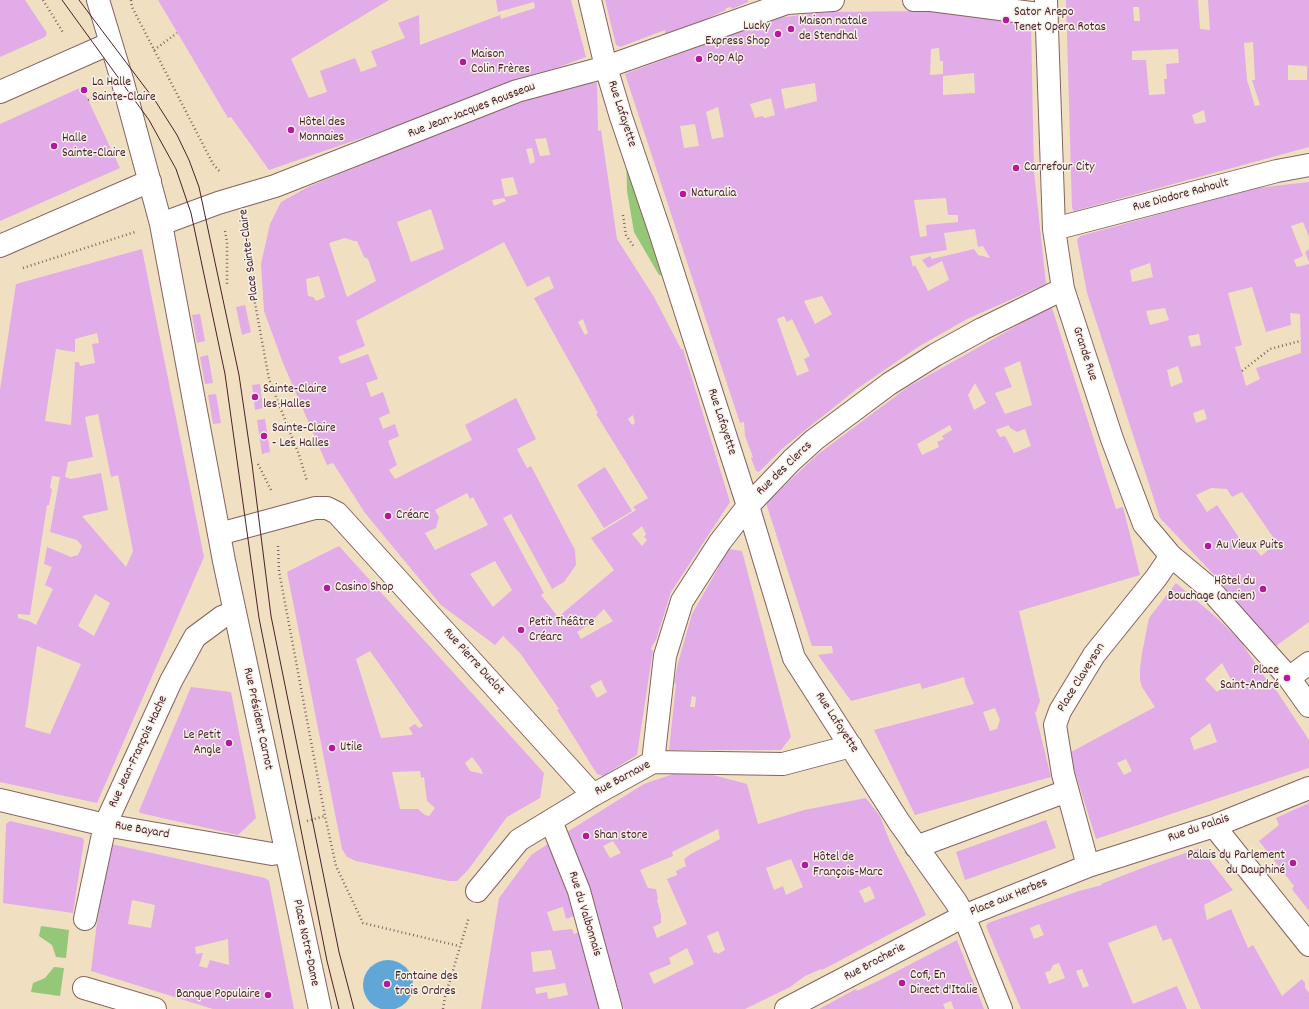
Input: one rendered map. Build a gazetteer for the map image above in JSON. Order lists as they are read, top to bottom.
{
  "streets": {
    "street": [
      "Rue Jean-Jacques Rousseau",
      "Rue Lafayette",
      "Rue Diodore Rahoult",
      "Grande Rue",
      "Rue des Clercs",
      "Rue Pierre Duclot",
      "Place Claveyson",
      "Rue Président Carnot",
      "Rue Jean-François Hache",
      "Rue Barnave",
      "Rue du Palais",
      "Rue Bayard",
      "Place aux Herbes",
      "Rue du Valbonnais",
      "Place Notre-Dame",
      "Rue Brocherie"
    ],
    "path": ["Place Sainte-Claire"]
  },
  "crossings": [
    ["Rue Jean-Jacques Rousseau", "Rue Lafayette"],
    ["Rue Jean-Jacques Rousseau", "Place Sainte-Claire"],
    ["Rue Lafayette", "Rue des Clercs"],
    ["Rue Lafayette", "Rue Barnave"],
    ["Rue Lafayette", "Place aux Herbes"],
    ["Rue Diodore Rahoult", "Grande Rue"],
    ["Place Sainte-Claire", "Rue Pierre Duclot"],
    ["Grande Rue", "Rue des Clercs"],
    ["Grande Rue", "Place Claveyson"],
    ["Rue des Clercs", "Rue Barnave"],
    ["Rue Pierre Duclot", "Rue Barnave"],
    ["Place Claveyson", "Rue du Palais"],
    ["Place Claveyson", "Place aux Herbes"],
    ["Rue Président Carnot", "Rue Jean-François Hache"],
    ["Rue Président Carnot", "Rue Bayard"],
    ["Rue Président Carnot", "Place Notre-Dame"],
    ["Rue Jean-François Hache", "Rue Bayard"],
    ["Rue Barnave", "Rue du Valbonnais"],
    ["Rue du Palais", "Place aux Herbes"],
    ["Place aux Herbes", "Rue Brocherie"]
  ],
  "places": [
    "Sator Arepo Tenet Opera Rotas",
    "Maison natale de Stendhal",
    "Lucky Express Shop",
    "Pop Alp",
    "Maison Colin Frères",
    "La Halle Sainte-Claire",
    "Hôtel des Monnaies",
    "Halle Sainte-Claire",
    "Carrefour City",
    "Naturalia",
    "Sainte-Claire les Halles",
    "Sainte-Claire - Les Halles",
    "Créarc",
    "Au Vieux Puits",
    "Casino Shop",
    "Hôtel du Bouchage (ancien)",
    "Petit Théâtre Créarc",
    "Place Saint-André",
    "Le Petit Angle",
    "Utile",
    "Shan store",
    "Palais du Parlement du Dauphiné",
    "Hôtel de François-Marc",
    "Cofi, En Direct d'Italie",
    "Fontaine des trois Ordres",
    "Banque Populaire"
  ]
}
